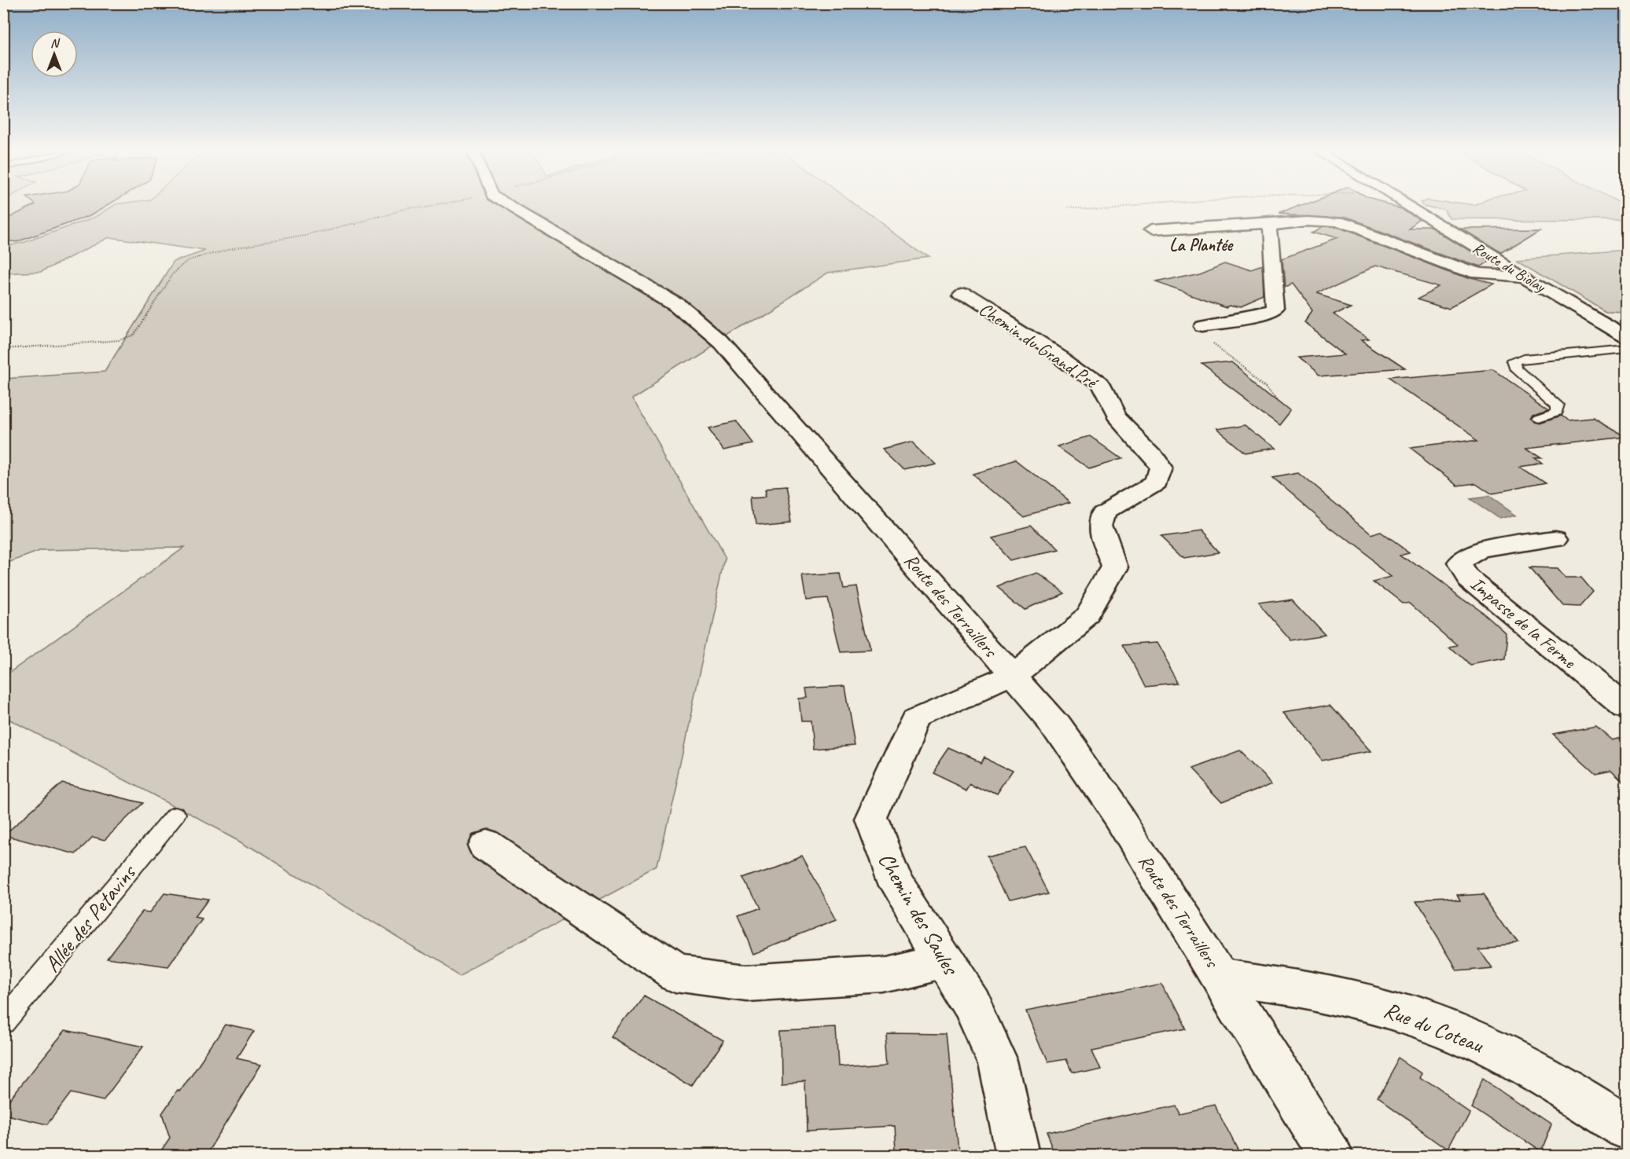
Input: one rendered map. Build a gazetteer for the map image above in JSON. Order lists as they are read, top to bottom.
{
  "streets": {
    "street": [
      "Route du Biolay",
      "Chemin du Grand Pré",
      "Route des Terraillers",
      "Impasse de la Ferme",
      "Chemin des Saules",
      "Rue du Coteau"
    ],
    "lane": ["Allée des Petavins"]
  },
  "crossings": [
    ["Chemin du Grand Pré", "Route des Terraillers"],
    ["Chemin du Grand Pré", "Chemin des Saules"],
    ["Route des Terraillers", "Chemin des Saules"],
    ["Route des Terraillers", "Rue du Coteau"]
  ],
  "districts": ["La Plantée"],
  "north": "top"
}
